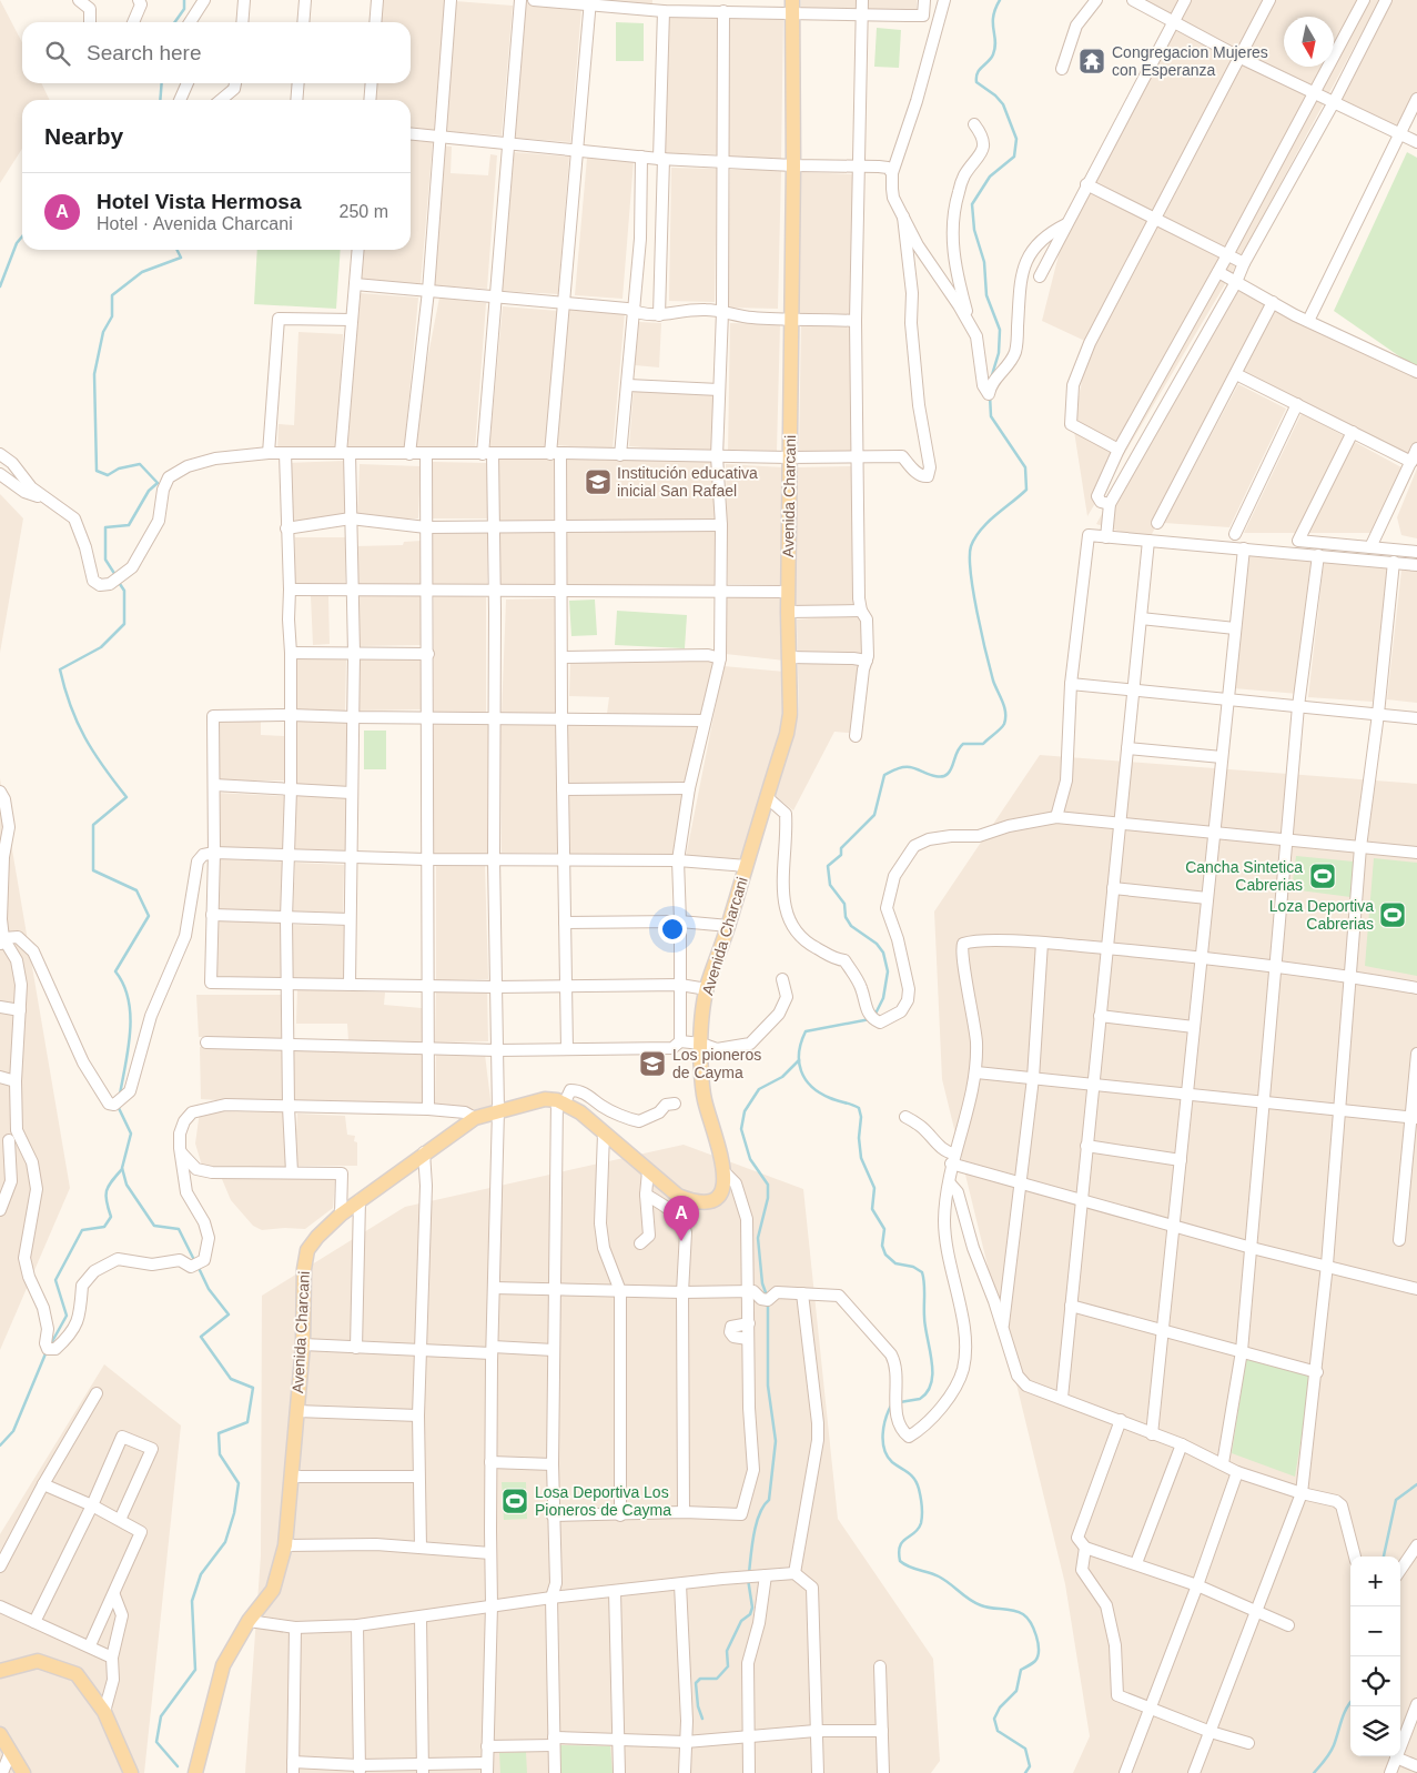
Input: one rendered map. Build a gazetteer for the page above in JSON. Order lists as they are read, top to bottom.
{
  "streets": {
    "main road": ["Avenida Charcani"]
  },
  "places": {
    "temple": ["Congregacion Mujeres con Esperanza"],
    "school or university": ["Institución educativa inicial San Rafael", "Los pioneros de Cayma"],
    "sports": ["Cancha Sintetica Cabrerias", "Loza Deportiva Cabrerias", "Losa Deportiva Los Pioneros de Cayma"]
  },
  "north": "bottom",
  "page": {
    "search": "Search here",
    "heading": "Nearby",
    "list": [
      {
        "mark": "A",
        "name": "Hotel Vista Hermosa",
        "note": "Hotel · Avenida Charcani",
        "value": "250 m"
      }
    ],
    "pins": "A",
    "map_buttons": ["+", "−"]
  }
}
